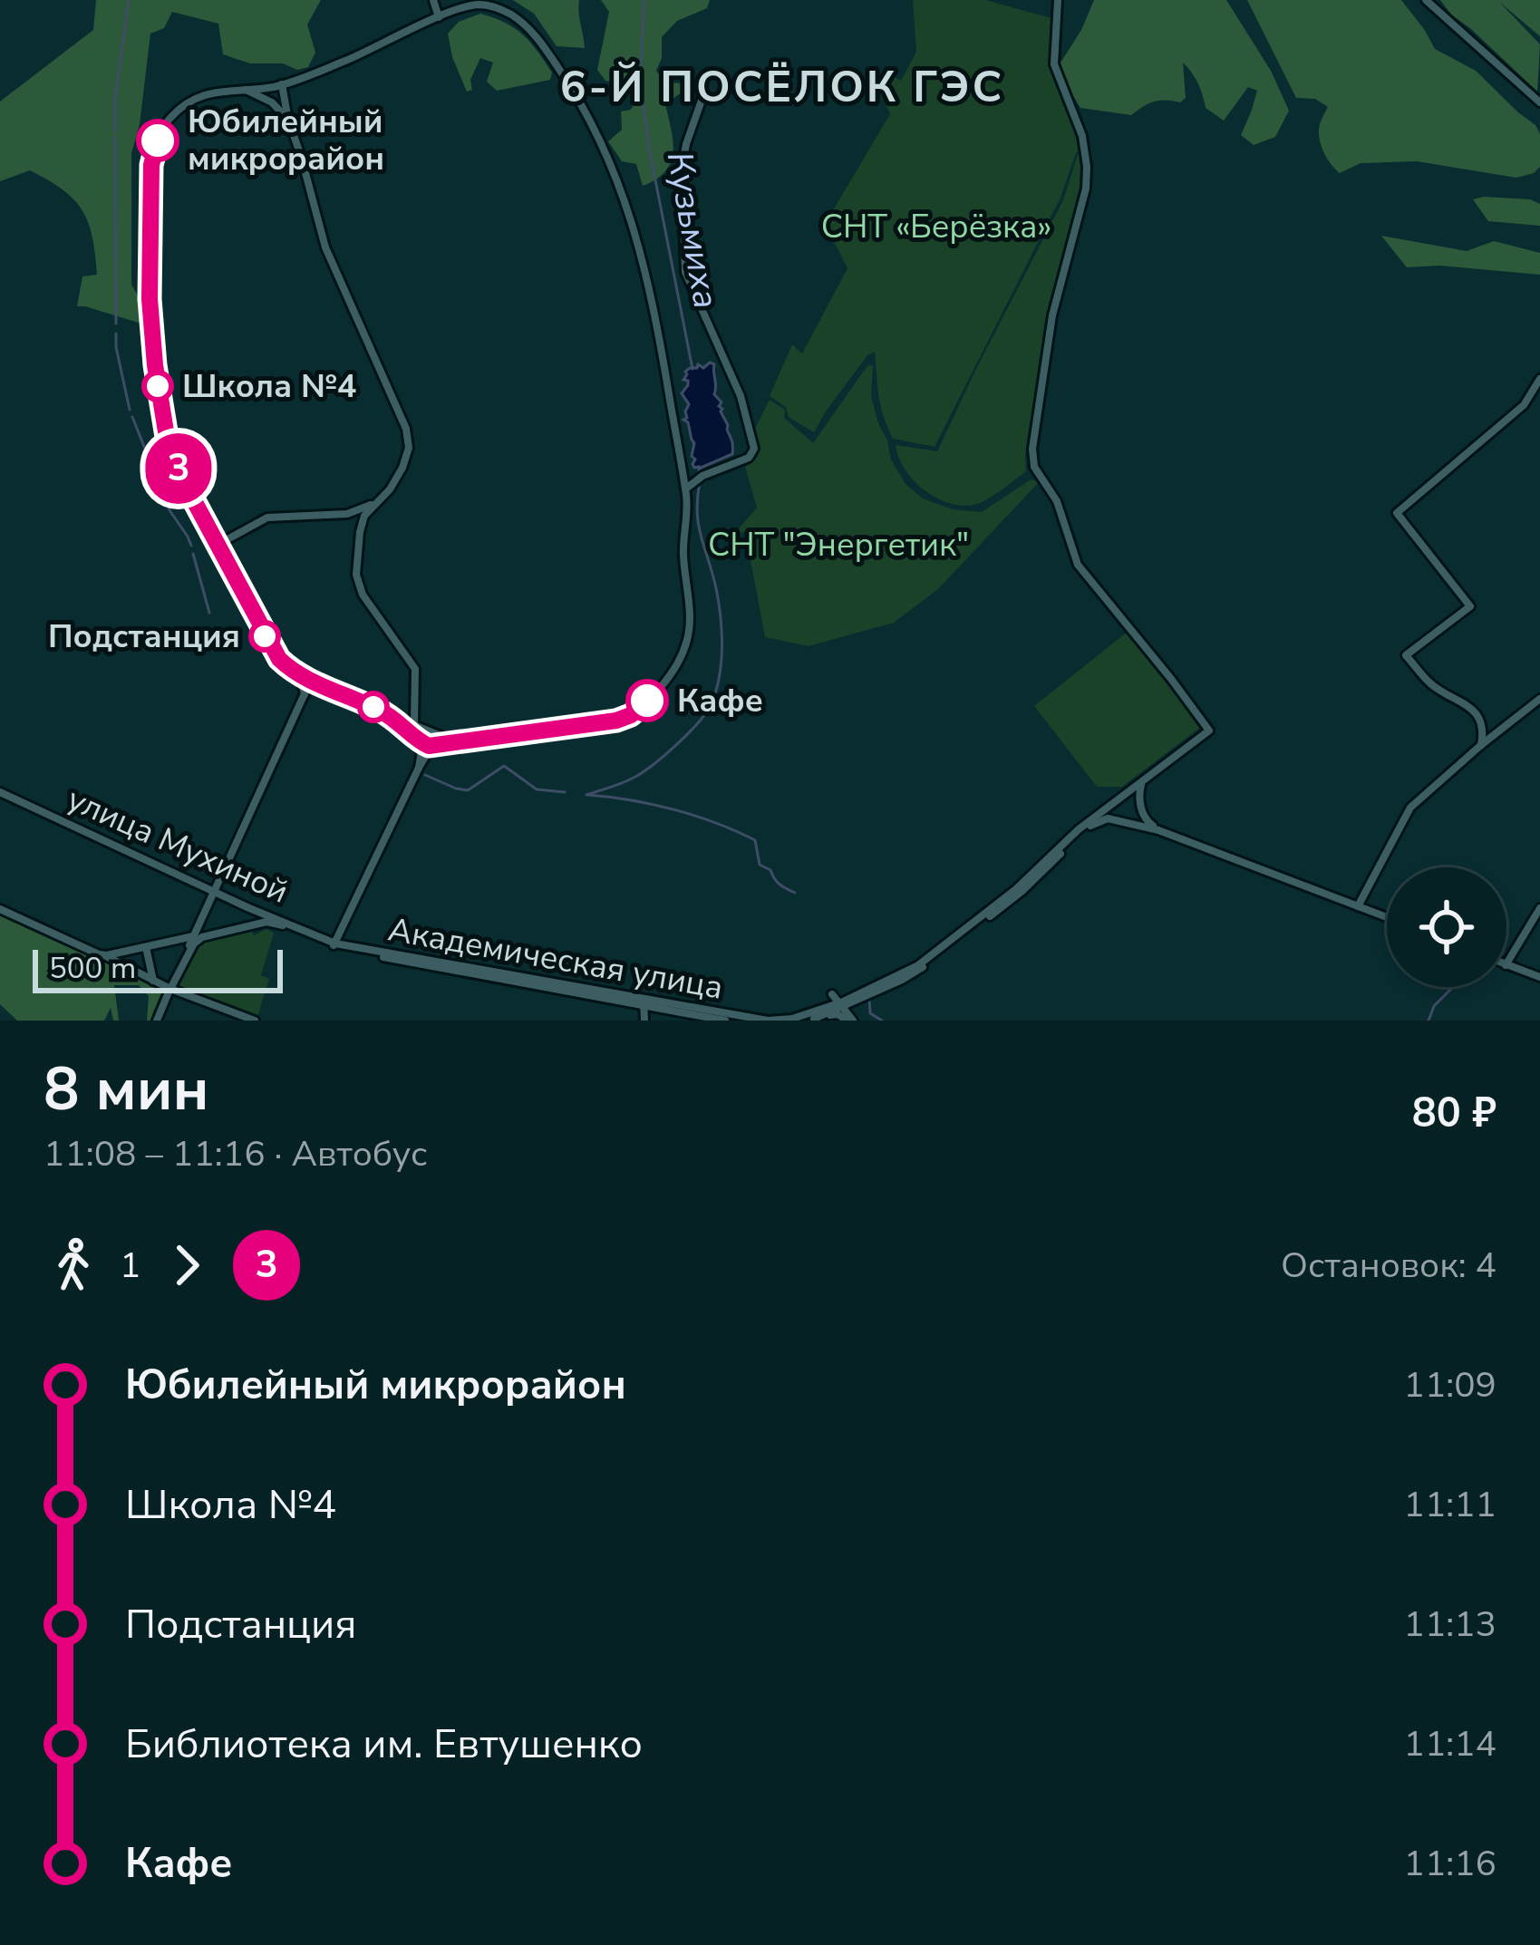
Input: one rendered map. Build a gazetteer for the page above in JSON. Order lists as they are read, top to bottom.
{
  "streets": {
    "main road": ["улица Мухиной", "Академическая улица"]
  },
  "crossings": [
    ["улица Мухиной", "Академическая улица"]
  ],
  "districts": ["6-Й ПОСЁЛОК ГЭС"],
  "water": ["Кузьмиха"],
  "parks": ["СНТ «Берёзка»", "СНТ \"Энергетик\""],
  "places": [
    "Юбилейный микрорайон",
    "Школа №4",
    "Подстанция",
    "Кафе"
  ],
  "lines": ["bus line 3"],
  "scale_bar": "500 m",
  "page": {
    "on_map": "3",
    "scale": "500 m",
    "heading": ["8 мин", "11:08 – 11:16 · Автобус", "80 ₽"],
    "legs": ["1", "3", "Остановок: 4"],
    "list": [
      {
        "name": "Юбилейный микрорайон",
        "value": "11:09"
      },
      {
        "name": "Школа №4",
        "value": "11:11"
      },
      {
        "name": "Подстанция",
        "value": "11:13"
      },
      {
        "name": "Библиотека им. Евтушенко",
        "value": "11:14"
      },
      {
        "name": "Кафе",
        "value": "11:16"
      }
    ]
  }
}
